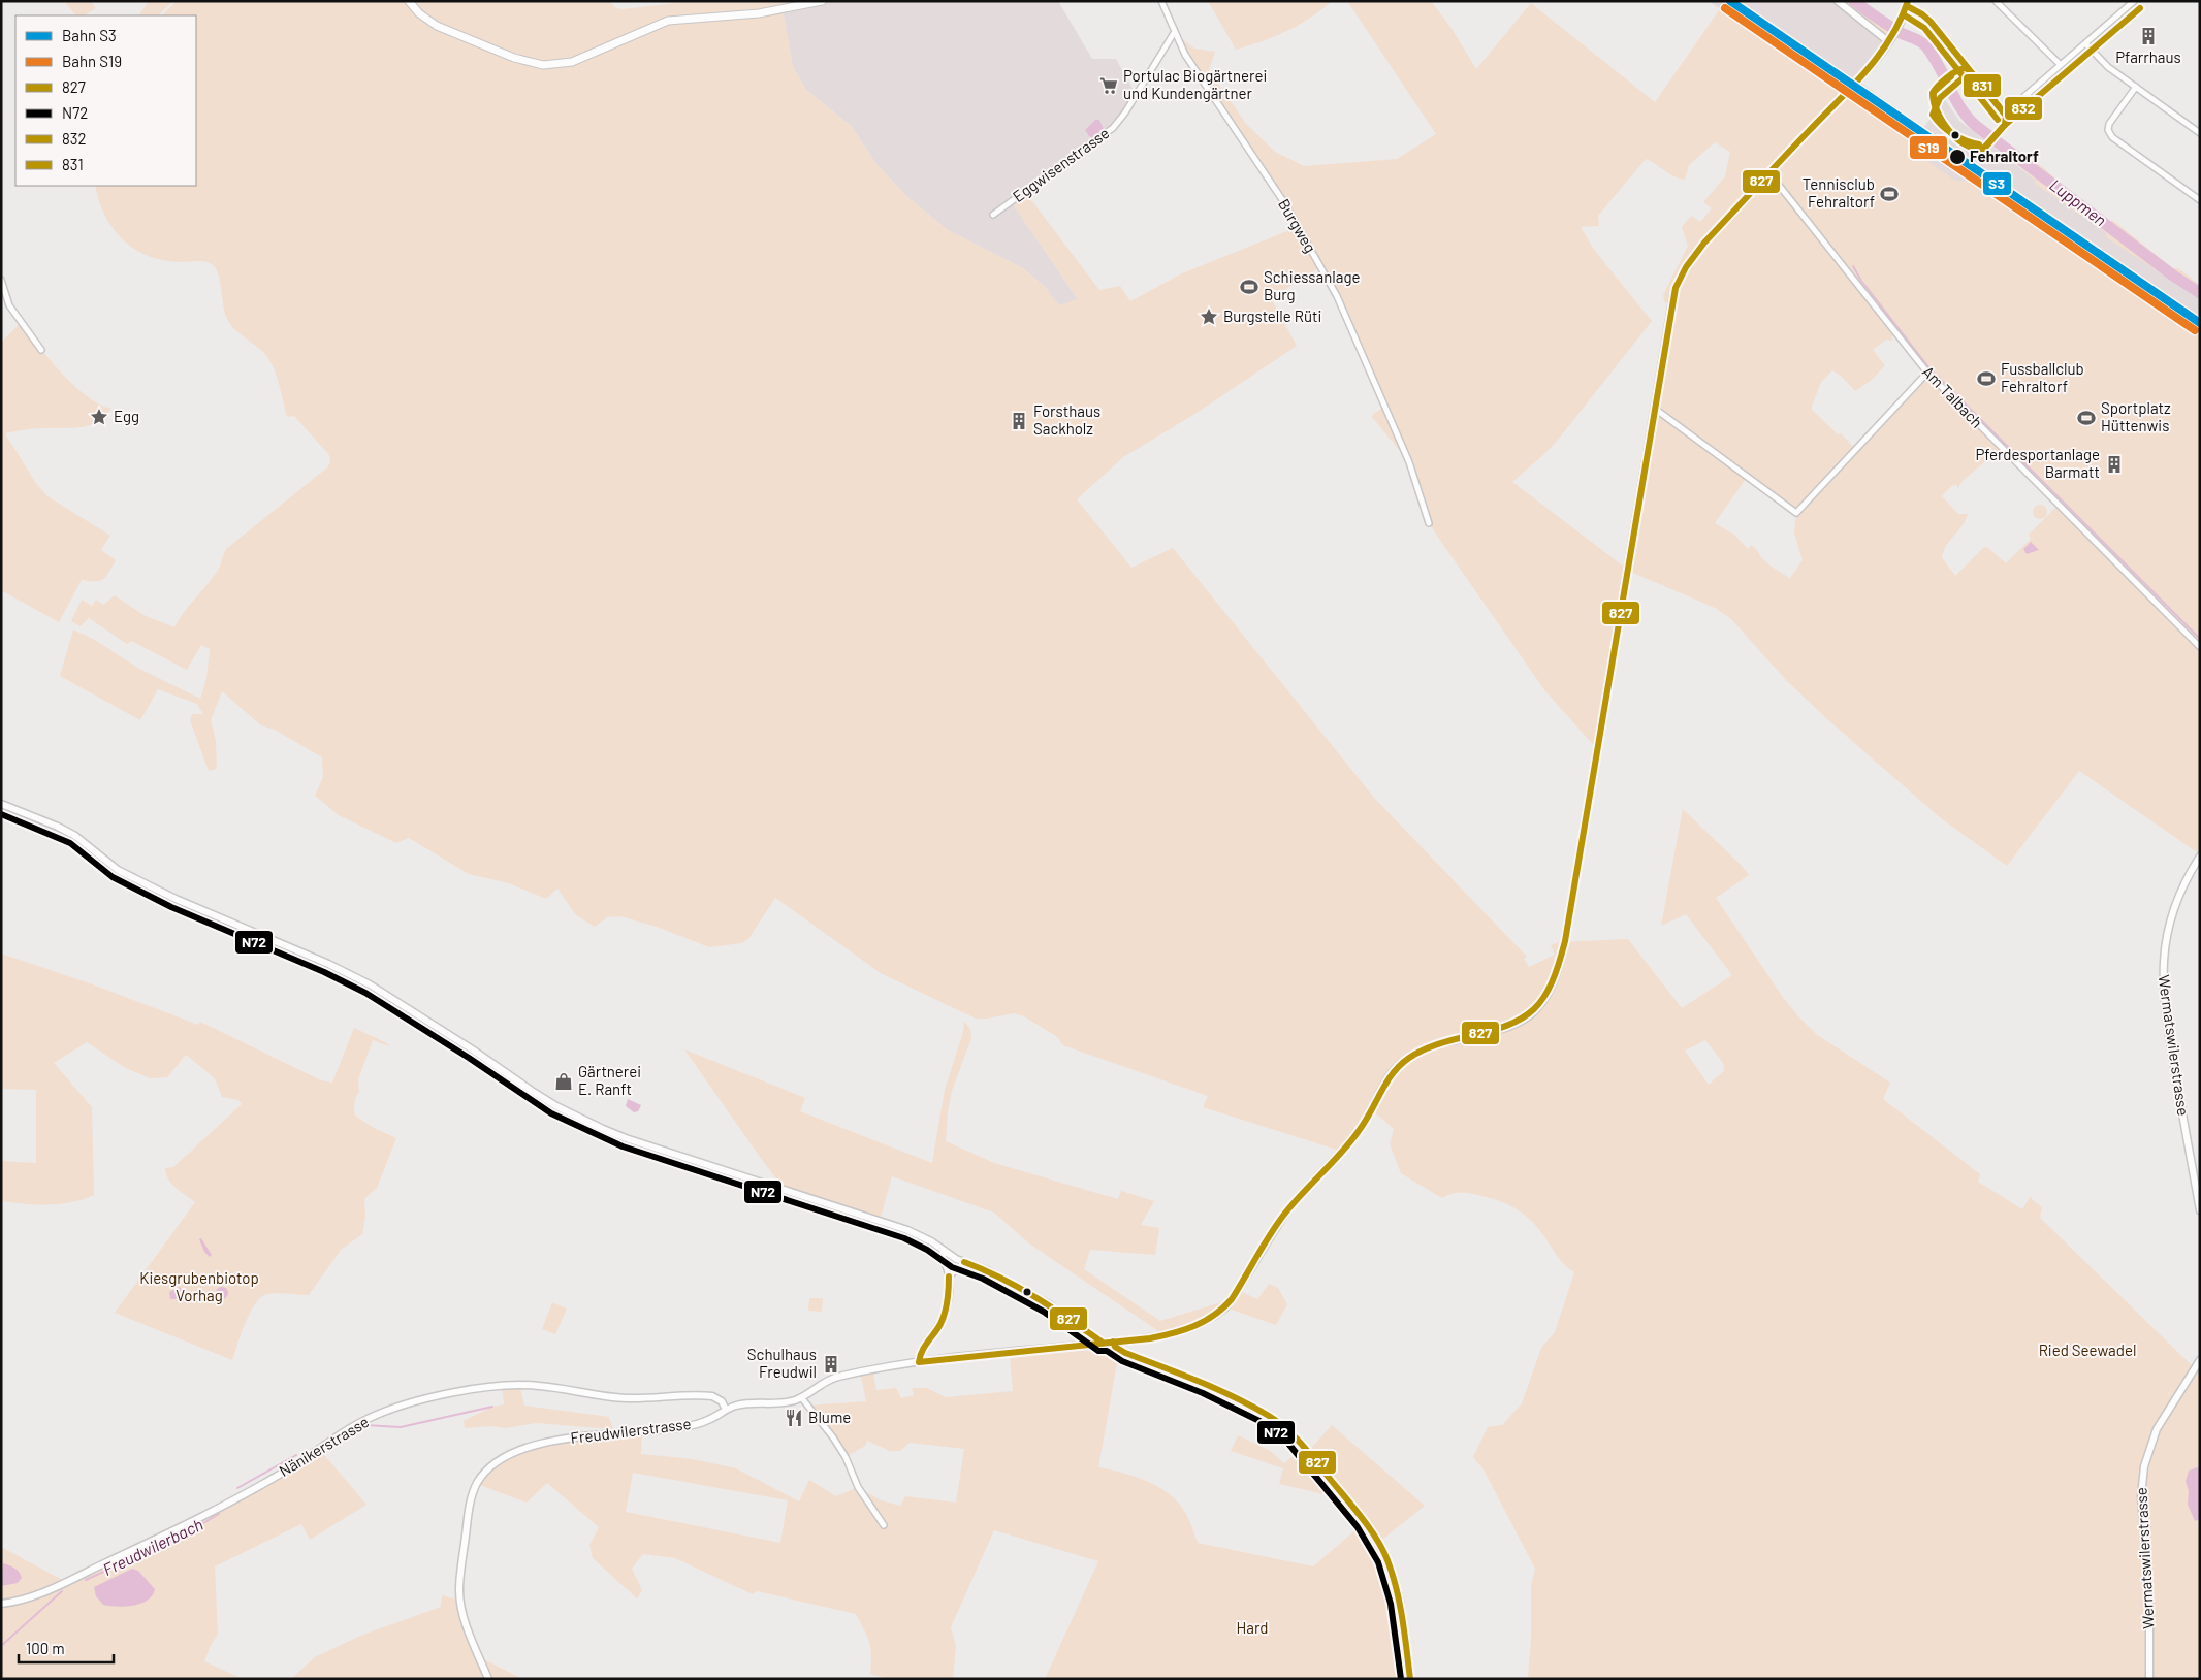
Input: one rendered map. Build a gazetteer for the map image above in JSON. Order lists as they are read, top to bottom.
{
  "streets": {
    "street": [
      "Eggwisenstrasse",
      "Burgweg",
      "Am Talbach",
      "Wermatswilerstrasse",
      "Freudwilerstrasse",
      "Nänikerstrasse"
    ]
  },
  "crossings": [
    ["Eggwisenstrasse", "Burgweg"],
    ["Am Talbach", "Freudwilerstrasse"],
    ["Freudwilerstrasse", "Nänikerstrasse"]
  ],
  "water": ["Luppmen", "Freudwilerbach"],
  "parks": ["Kiesgrubenbiotop Vorhag", "Ried Seewadel", "Hard"],
  "places": {
    "building": [
      "Pfarrhaus",
      "Forsthaus Sackholz",
      "Pferdesportanlage Barmatt",
      "Schulhaus Freudwil"
    ],
    "supermarket": ["Portulac Biogärtnerei und Kundengärtner"],
    "other": ["Fehraltorf"],
    "sports": [
      "Tennisclub Fehraltorf",
      "Schiessanlage Burg",
      "Fussballclub Fehraltorf",
      "Sportplatz Hüttenwis"
    ],
    "place": ["Burgstelle Rüti", "Egg"],
    "shop": ["Gärtnerei E. Ranft"],
    "restaurant": ["Blume"]
  },
  "lines": [
    "rail line S3",
    "transit line 827",
    "transit line 831",
    "rail line S19",
    "transit line 832",
    "transit line N72"
  ],
  "legend": [
    "Bahn S3",
    "Bahn S19",
    "827",
    "N72",
    "832",
    "831"
  ],
  "scale_bar": "100 m"
}
